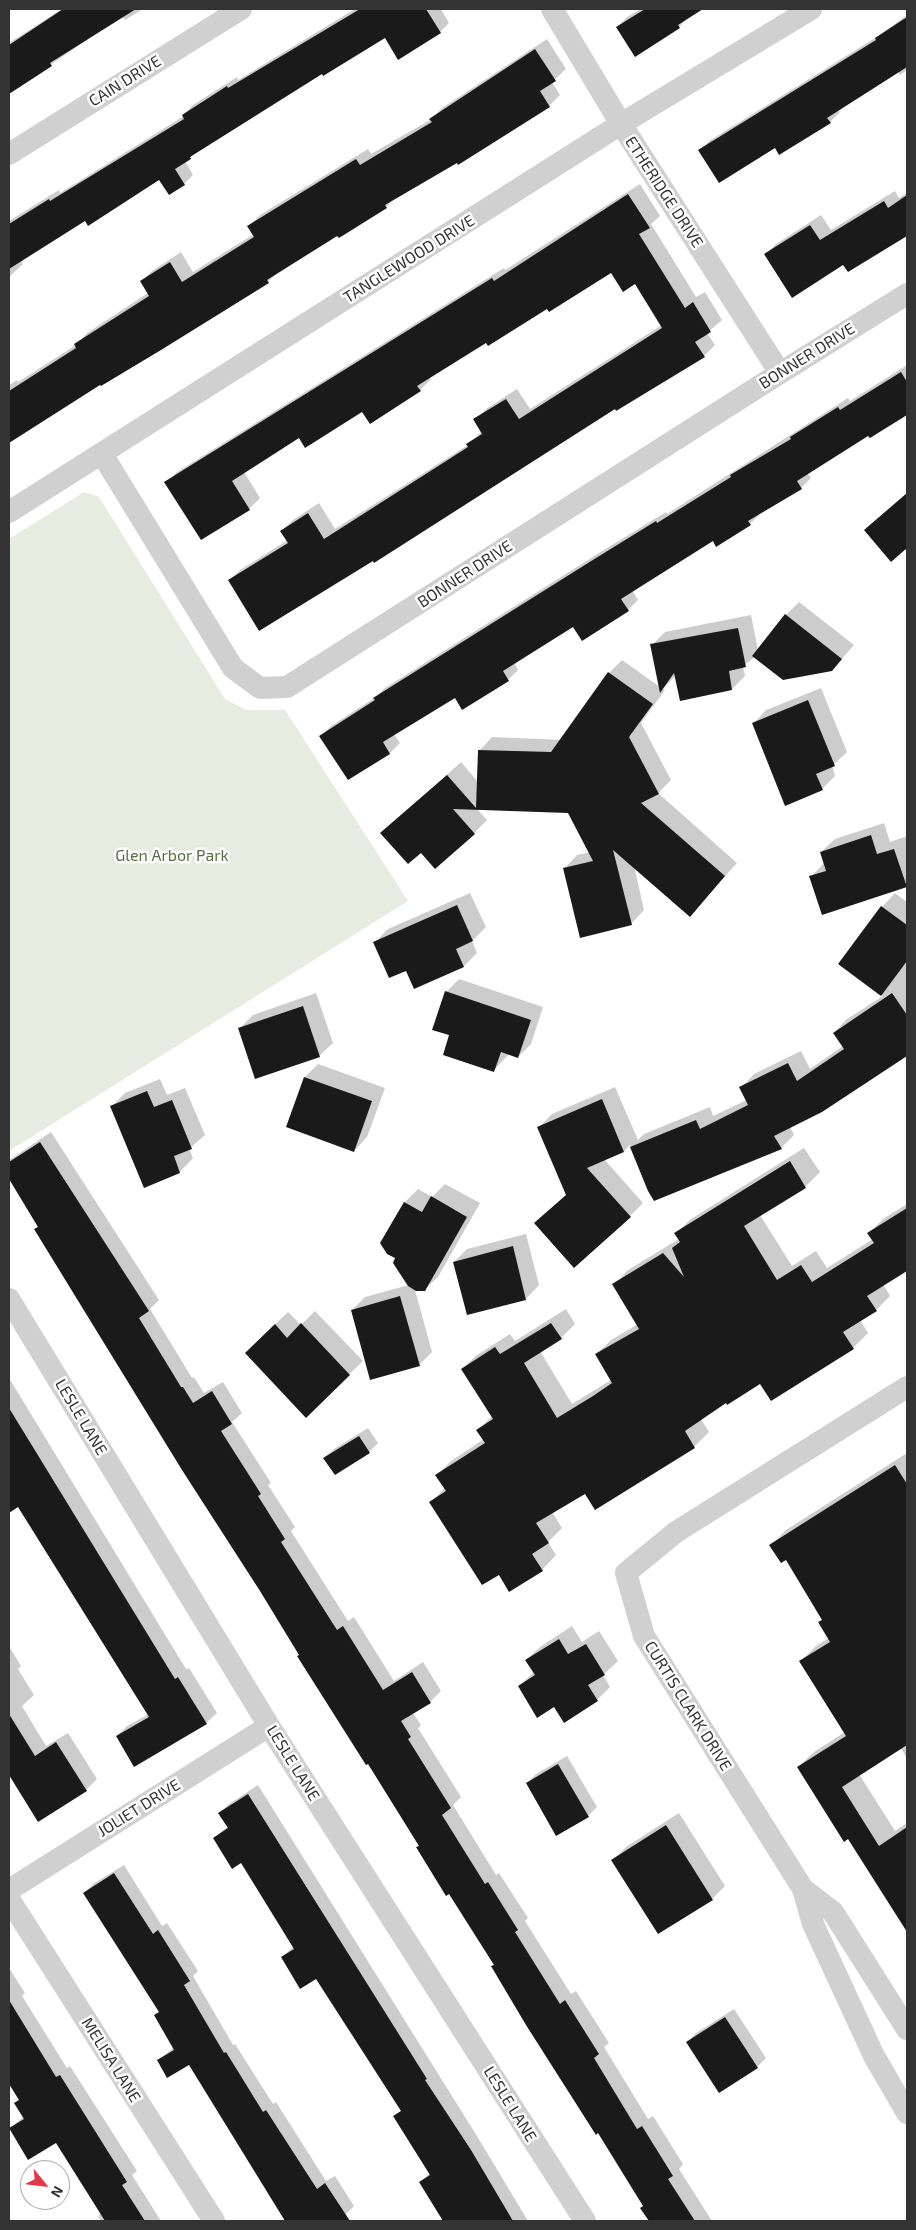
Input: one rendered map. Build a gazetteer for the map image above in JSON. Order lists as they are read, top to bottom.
{
  "streets": {
    "street": [
      "CAIN DRIVE",
      "ETHERIDGE DRIVE",
      "TANGLEWOOD DRIVE",
      "BONNER DRIVE",
      "LESLE LANE",
      "CURTIS CLARK DRIVE",
      "JOLIET DRIVE",
      "MELISA LANE"
    ]
  },
  "crossings": [
    ["ETHERIDGE DRIVE", "TANGLEWOOD DRIVE"],
    ["ETHERIDGE DRIVE", "BONNER DRIVE"],
    ["TANGLEWOOD DRIVE", "BONNER DRIVE"],
    ["LESLE LANE", "JOLIET DRIVE"]
  ],
  "parks": ["Glen Arbor Park"],
  "north": "bottom right"
}
